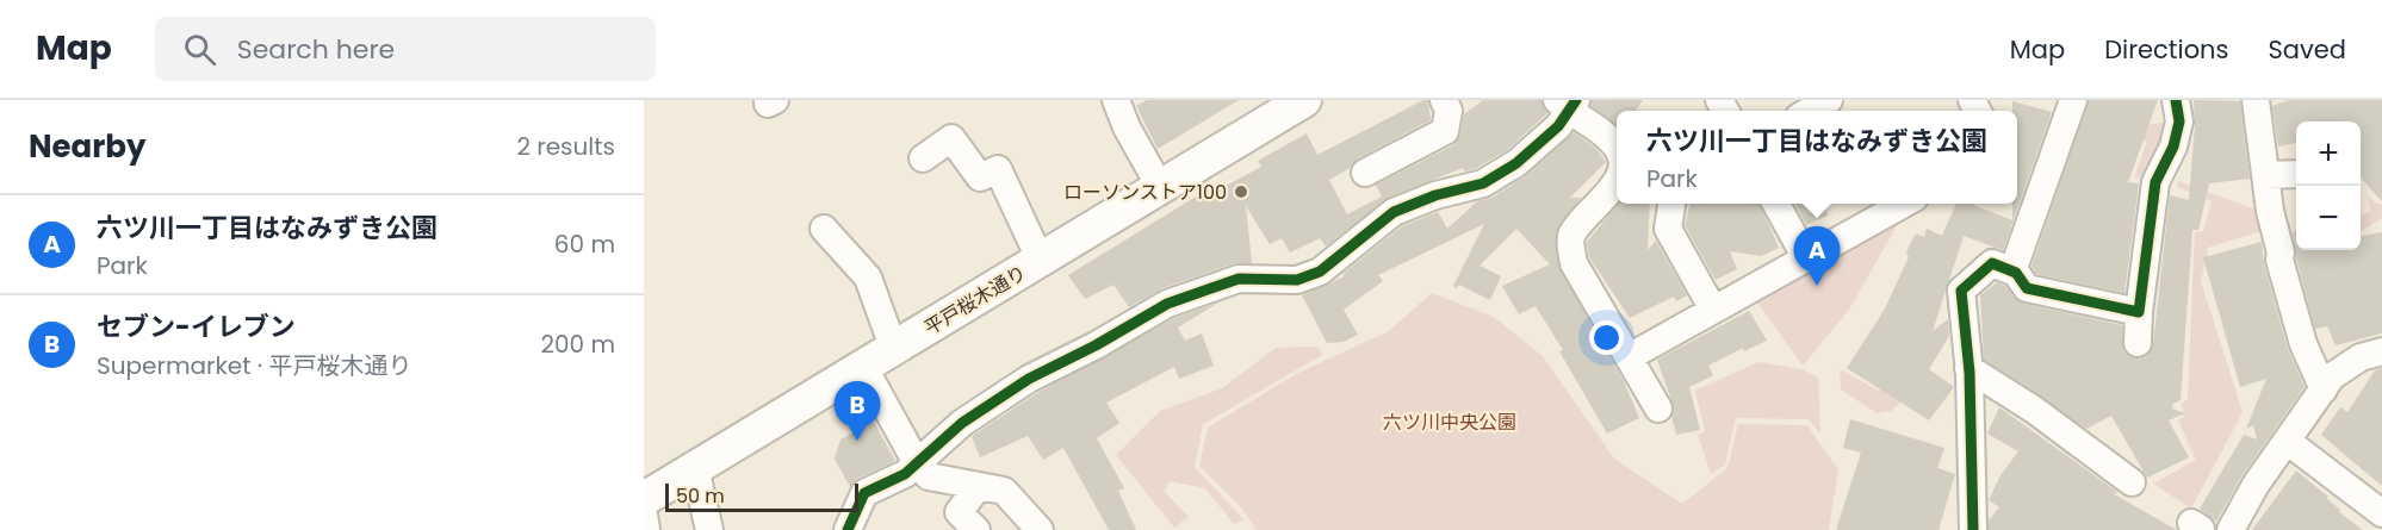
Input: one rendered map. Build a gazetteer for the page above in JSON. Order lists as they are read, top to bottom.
{
  "streets": {
    "main road": ["平戸桜木通り"]
  },
  "parks": ["六ツ川中央公園"],
  "places": ["ローソンストア100"],
  "scale_bar": "50 m",
  "page": {
    "header": "Map",
    "search": "Search here",
    "nav": ["Map", "Directions", "Saved"],
    "heading": ["Nearby", "2 results"],
    "popup": ["六ツ川一丁目はなみずき公園", "Park"],
    "map_buttons": ["+", "−"],
    "list": [
      {
        "mark": "A",
        "name": "六ツ川一丁目はなみずき公園",
        "note": "Park",
        "value": "60 m"
      },
      {
        "mark": "B",
        "name": "セブン-イレブン",
        "note": "Supermarket · 平戸桜木通り",
        "value": "200 m"
      }
    ],
    "pins": ["A", "B"],
    "scale": "50 m"
  }
}
